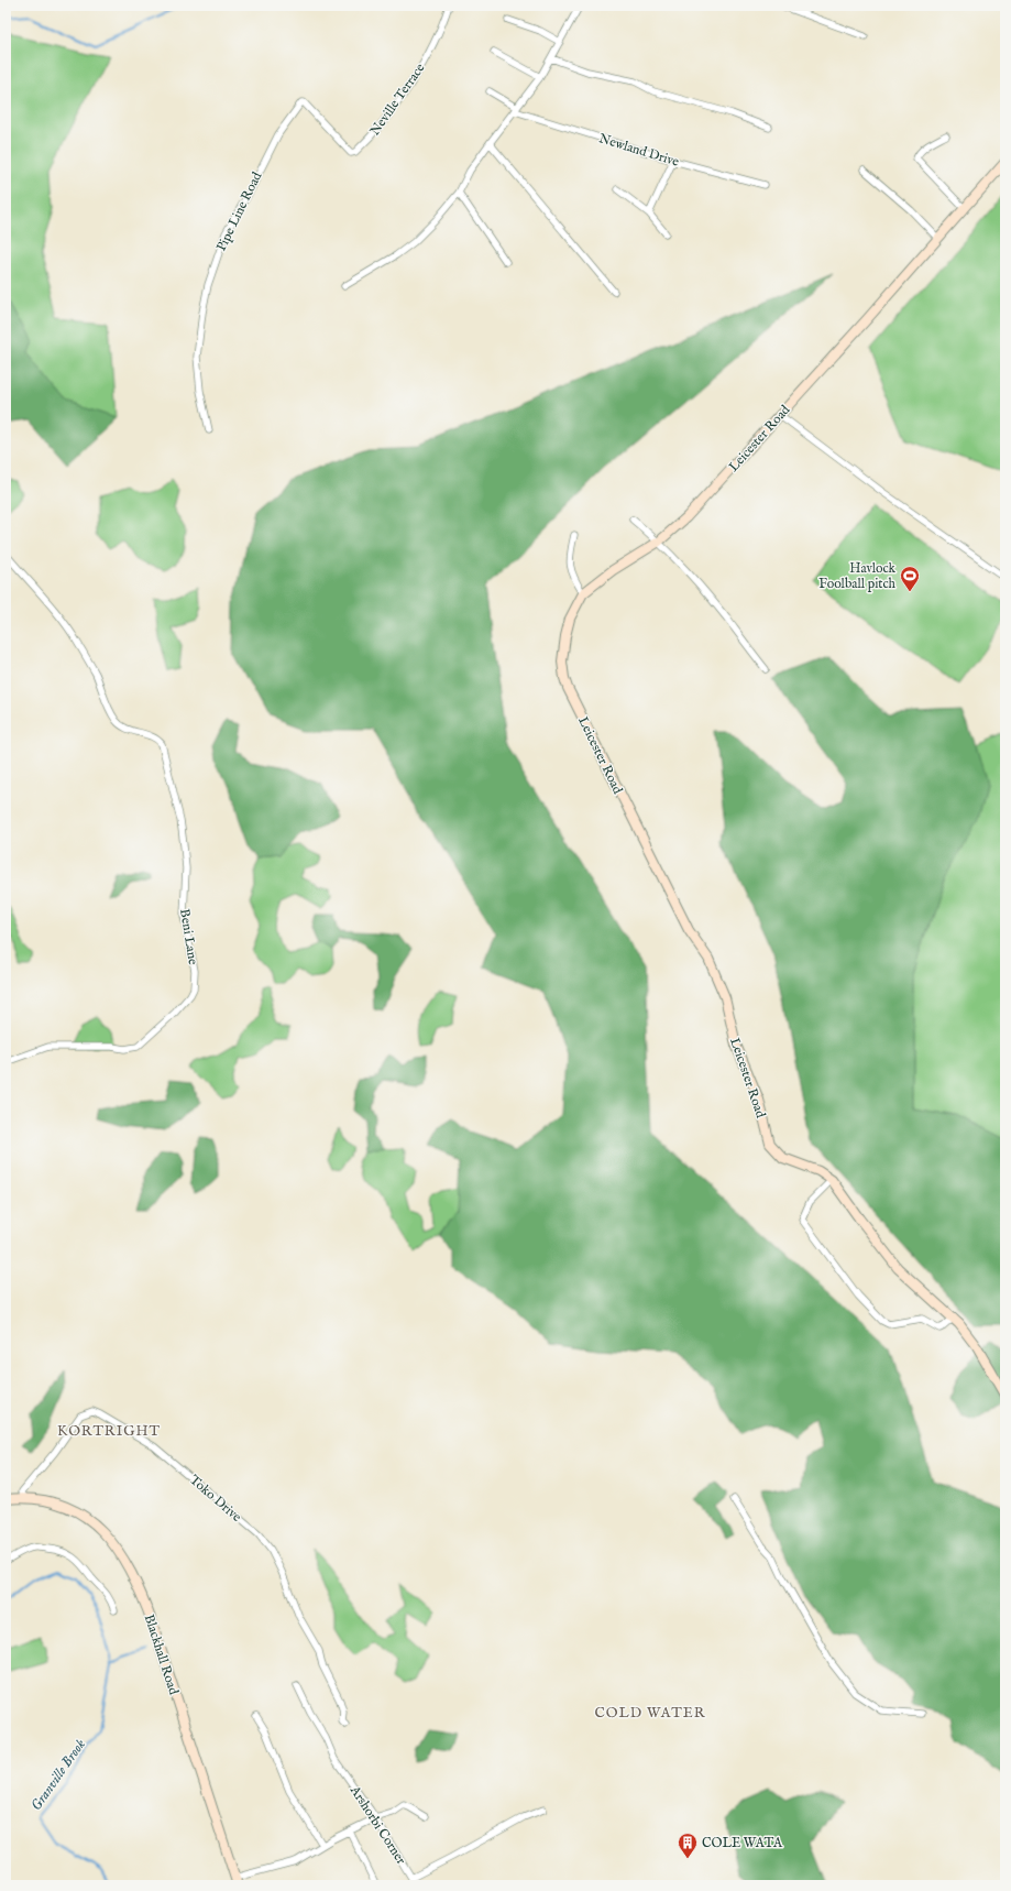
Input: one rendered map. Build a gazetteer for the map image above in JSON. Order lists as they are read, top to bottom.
{
  "streets": {
    "street": [
      "Neville Terrace",
      "Newland Drive",
      "Pipe Line Road",
      "Leicester Road",
      "Beni Lane",
      "Toko Drive",
      "Blackhall Road",
      "Arshorbi Corner"
    ]
  },
  "crossings": [
    ["Neville Terrace", "Pipe Line Road"],
    ["Toko Drive", "Blackhall Road"]
  ],
  "districts": ["KORTRIGHT", "COLD WATER"],
  "water": ["Granville Brook"],
  "places": {
    "sports": ["Havlock Foolball pitch"],
    "building": ["COLE WATA"]
  }
}
